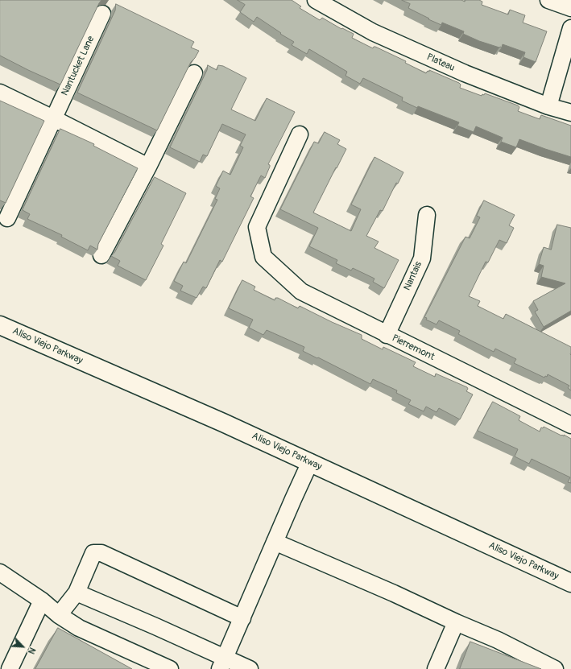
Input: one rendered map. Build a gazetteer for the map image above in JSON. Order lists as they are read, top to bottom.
{
  "streets": {
    "main road": ["Aliso Viejo Parkway"],
    "street": [
      "Plateau",
      "Nantucket Lane",
      "Nantais",
      "Pierremont"
    ]
  },
  "crossings": [
    ["Nantais", "Pierremont"]
  ],
  "north": "bottom right"
}
